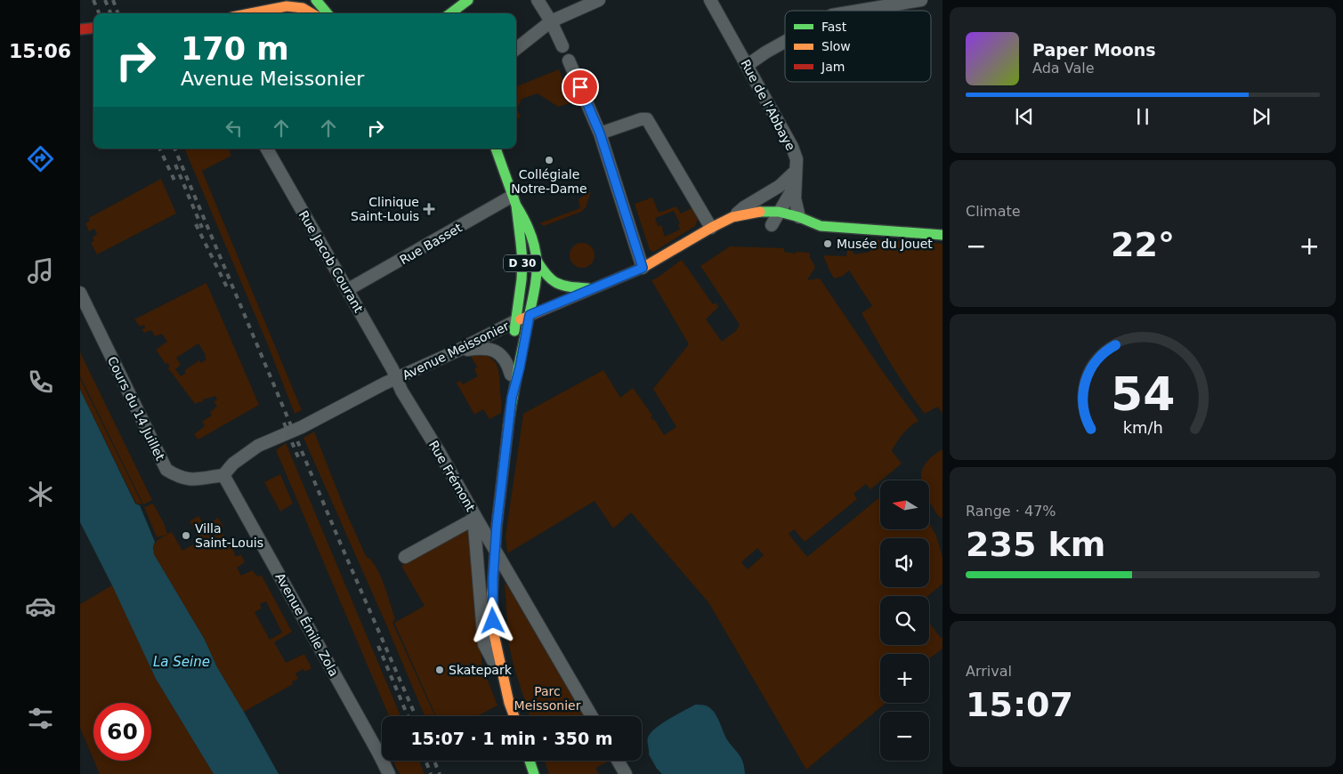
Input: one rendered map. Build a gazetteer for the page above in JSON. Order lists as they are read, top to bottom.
{
  "streets": {
    "main road": ["D 30", "Avenue Meissonier"],
    "street": [
      "Rue de l'Abbaye",
      "Rue Basset",
      "Rue Jacob Courant",
      "Cours du 14 Juillet",
      "Rue Frémont",
      "Avenue Émile Zola"
    ]
  },
  "crossings": [
    ["Rue de l'Abbaye", "D 30"],
    ["Rue de l'Abbaye", "Avenue Meissonier"],
    ["Rue Basset", "Rue Jacob Courant"],
    ["Rue Basset", "D 30"],
    ["Rue Jacob Courant", "Avenue Meissonier"],
    ["Rue Jacob Courant", "Rue Frémont"],
    ["D 30", "Avenue Meissonier"],
    ["Avenue Meissonier", "Cours du 14 Juillet"],
    ["Avenue Meissonier", "Rue Frémont"],
    ["Avenue Meissonier", "Avenue Émile Zola"],
    ["Cours du 14 Juillet", "Avenue Émile Zola"]
  ],
  "water": ["La Seine"],
  "parks": ["Parc Meissonier"],
  "places": {
    "other": [
      "Collégiale Notre-Dame",
      "Musée du Jouet",
      "Villa Saint-Louis",
      "Skatepark"
    ],
    "health": ["Clinique Saint-Louis"]
  },
  "legend": ["Fast", "Slow", "Jam"],
  "north": "left",
  "page": {
    "tabs": "15:06",
    "turn": ["170 m", "Avenue Meissonier"],
    "song": ["Paper Moons", "Ada Vale"],
    "tile": [
      "Climate",
      ["Range · 47%", "235 km"],
      ["Arrival", "15:07"]
    ],
    "heat": ["−", "22°", "+"],
    "map_buttons": ["+", "−"],
    "limit": "60",
    "trip": "15:07 · 1 min · 350 m",
    "gauge": ["54", "km/h"]
  }
}
